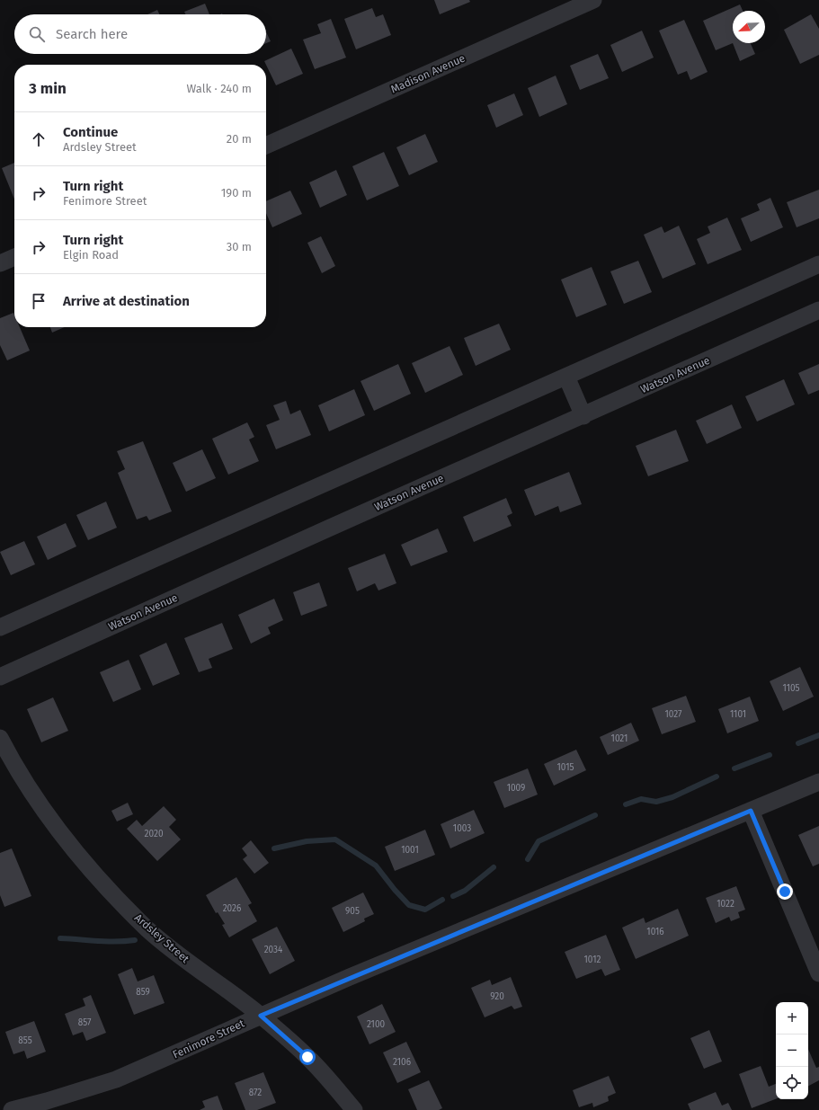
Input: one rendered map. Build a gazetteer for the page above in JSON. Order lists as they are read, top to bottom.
{
  "streets": {
    "street": [
      "Madison Avenue",
      "Watson Avenue",
      "Ardsley Street",
      "Fenimore Street"
    ]
  },
  "crossings": [
    ["Ardsley Street", "Fenimore Street"]
  ],
  "house_numbers": [
    "1105",
    "1027",
    "1101",
    "1021",
    "1015",
    "1009",
    "1003",
    "2020",
    "1001",
    "1022",
    "2026",
    "905",
    "1016",
    "2034",
    "1012",
    "859",
    "920",
    "857",
    "2100",
    "855",
    "2106",
    "872"
  ],
  "north": "bottom left",
  "page": {
    "search": "Search here",
    "heading": ["3 min", "Walk · 240 m"],
    "list": [
      ["Continue", "Ardsley Street", "20 m"],
      ["Turn right", "Fenimore Street", "190 m"],
      ["Turn right", "Elgin Road", "30 m"],
      "Arrive at destination"
    ],
    "map_buttons": ["+", "−"]
  }
}
